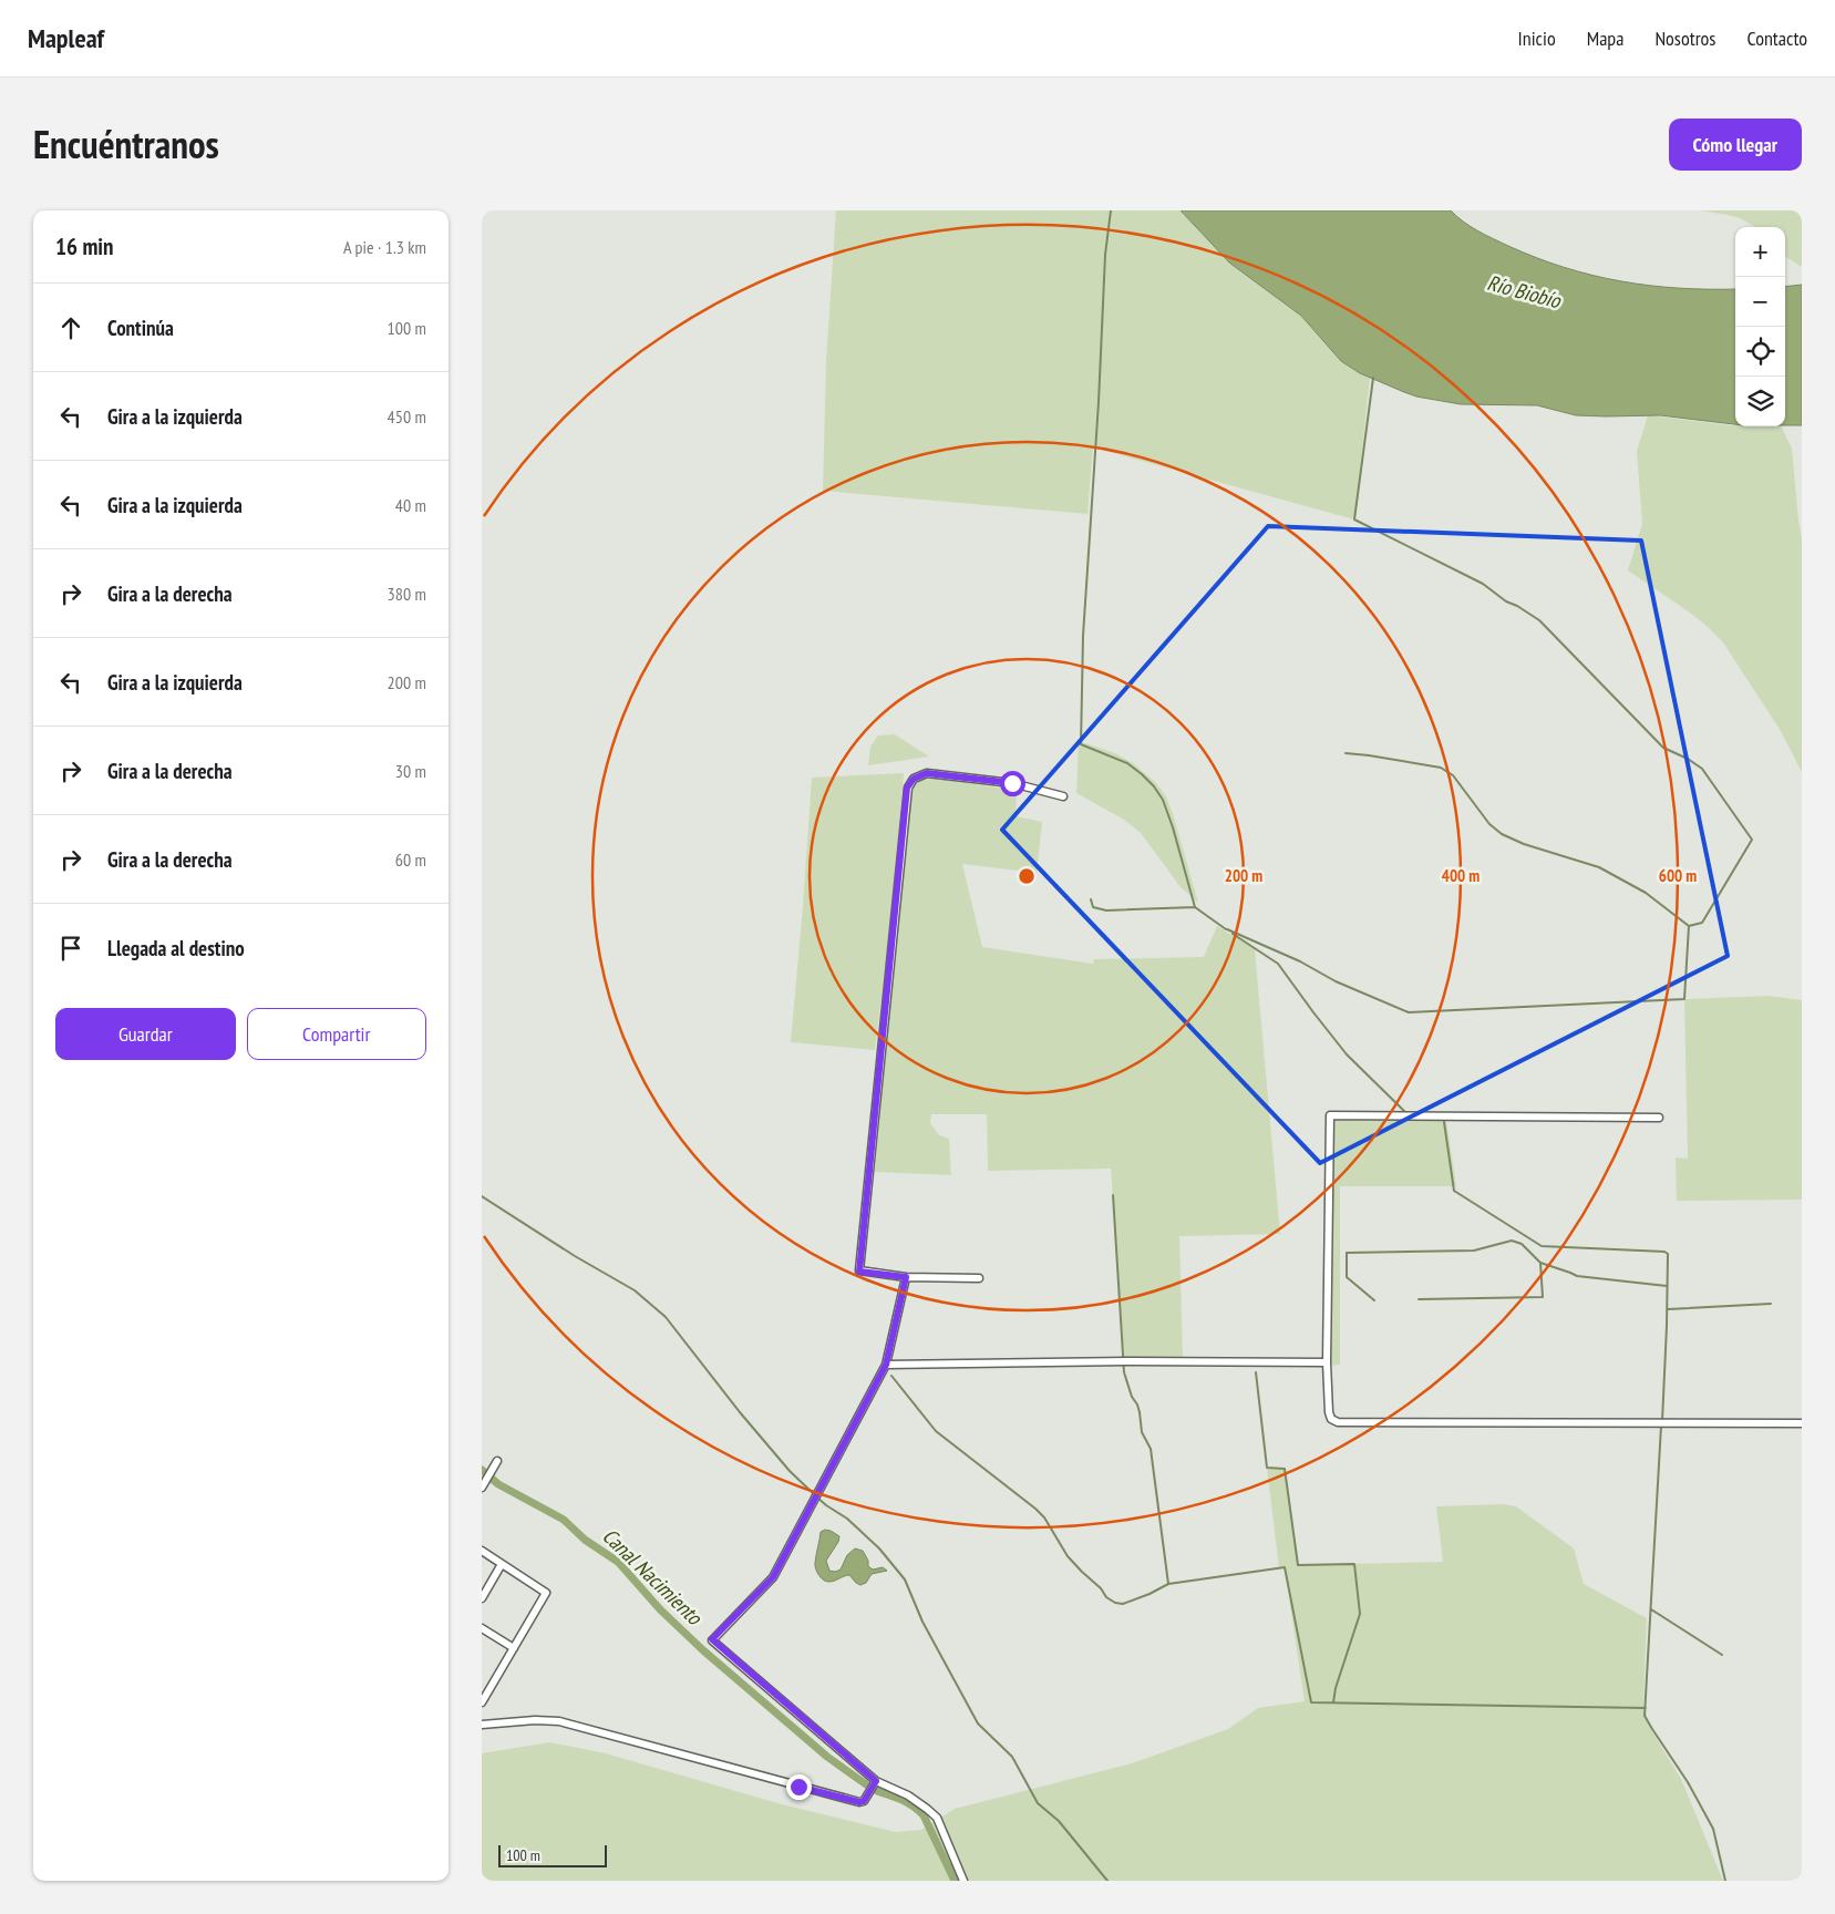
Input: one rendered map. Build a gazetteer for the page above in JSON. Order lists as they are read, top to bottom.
{
  "water": ["Río Biobío", "Canal Nacimiento"],
  "scale_bar": "100 m",
  "page": {
    "header": "Mapleaf",
    "nav": [
      "Inicio",
      "Mapa",
      "Nosotros",
      "Contacto"
    ],
    "title": "Encuéntranos",
    "buttons": [
      "Cómo llegar",
      ["Guardar", "Compartir"]
    ],
    "heading": ["16 min", "A pie · 1.3 km"],
    "map_buttons": ["+", "−"],
    "list": [
      ["Continúa", "100 m"],
      ["Gira a la izquierda", "450 m"],
      ["Gira a la izquierda", "40 m"],
      ["Gira a la derecha", "380 m"],
      ["Gira a la izquierda", "200 m"],
      ["Gira a la derecha", "30 m"],
      ["Gira a la derecha", "60 m"],
      "Llegada al destino"
    ],
    "scale": "100 m"
  },
  "rings": ["200 m", "400 m", "600 m"]
}
